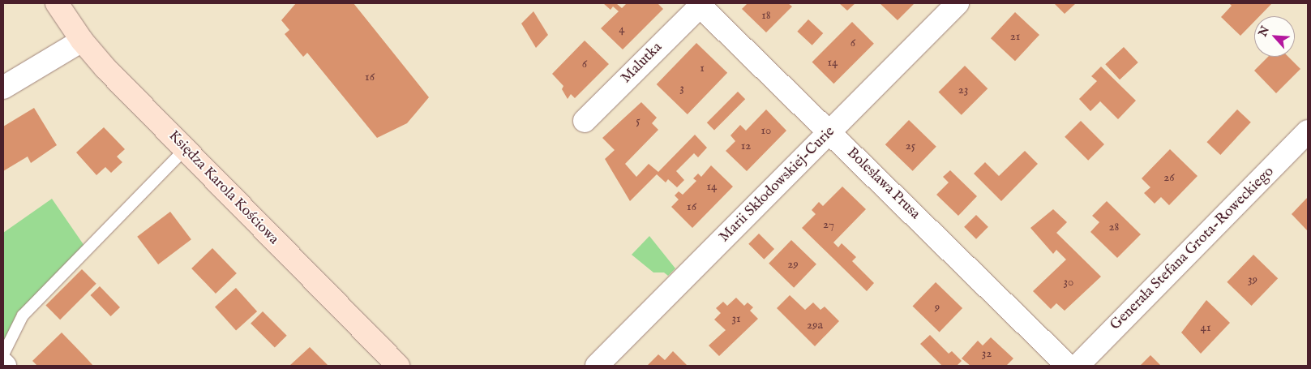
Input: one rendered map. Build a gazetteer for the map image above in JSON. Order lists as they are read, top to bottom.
{
  "streets": {
    "street": [
      "Malutka",
      "Bolesława Prusa",
      "Marii Skłodowskiej-Curie",
      "Księdza Karola Kościowa",
      "Generała Stefana Grota-Roweckiego"
    ]
  },
  "crossings": [
    ["Malutka", "Bolesława Prusa"],
    ["Bolesława Prusa", "Marii Skłodowskiej-Curie"]
  ],
  "house_numbers": [
    "18",
    "4",
    "21",
    "6",
    "14",
    "6",
    "1",
    "16",
    "3",
    "23",
    "5",
    "10",
    "12",
    "25",
    "26",
    "14",
    "16",
    "27",
    "28",
    "29",
    "39",
    "30",
    "9",
    "31",
    "29a",
    "41",
    "32"
  ],
  "north": "top left"
}
